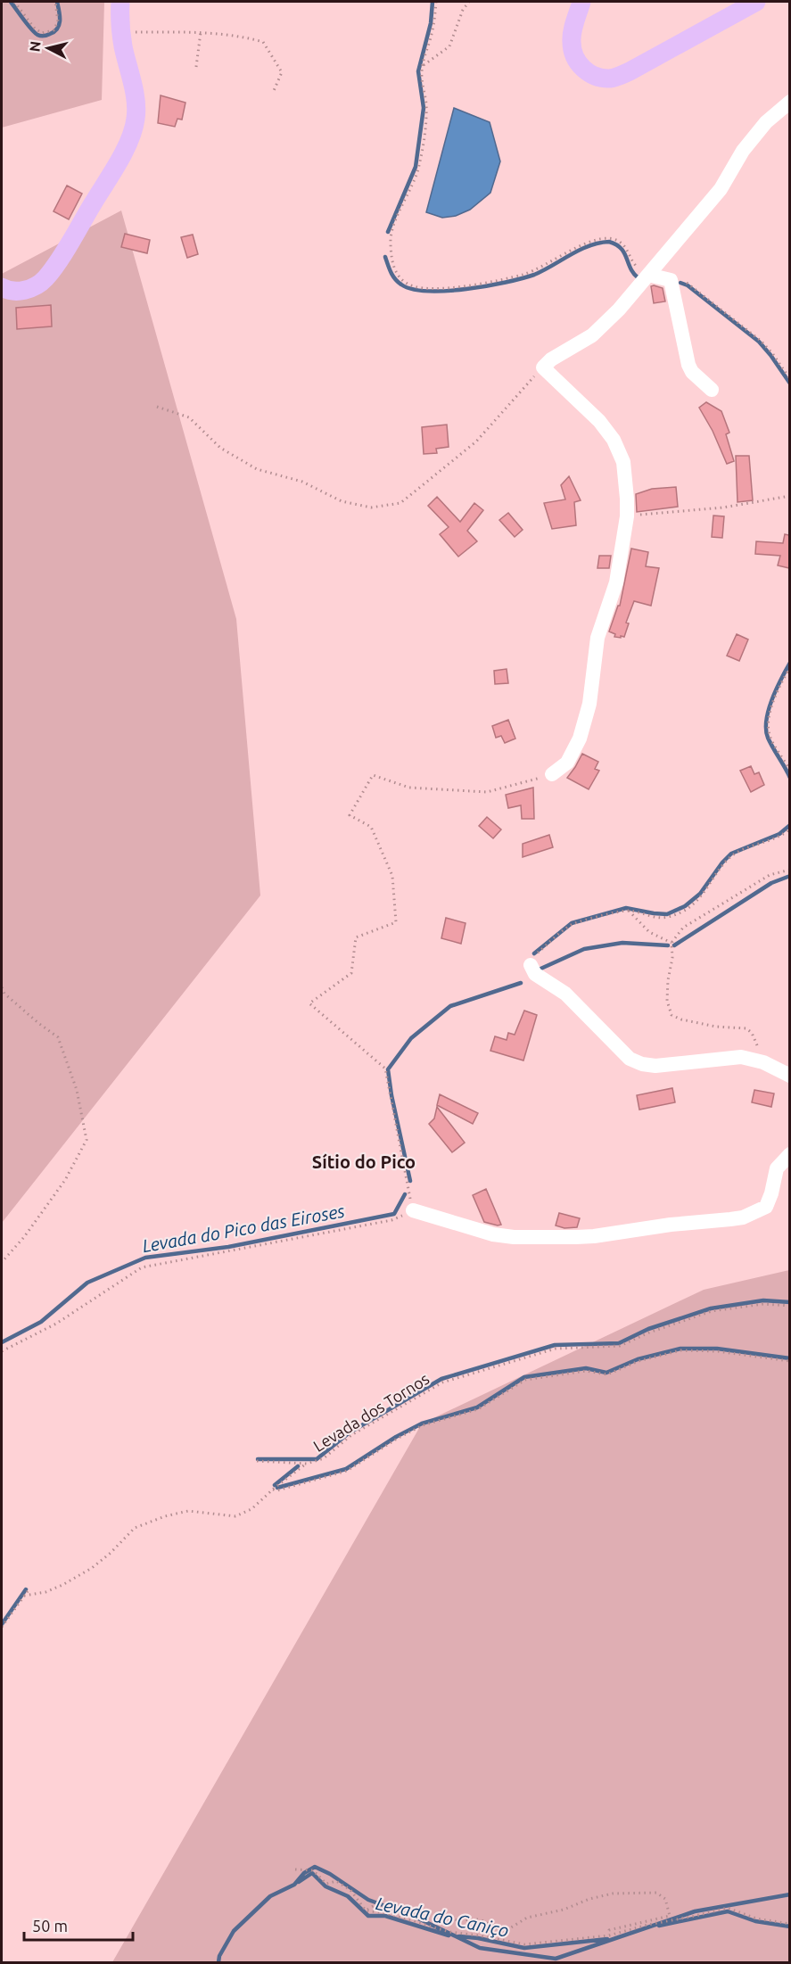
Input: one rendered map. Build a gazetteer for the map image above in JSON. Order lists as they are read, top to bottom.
{
  "streets": {
    "path": ["Levada dos Tornos"]
  },
  "districts": ["Sítio do Pico"],
  "water": ["Levada do Pico das Eiroses", "Levada do Caniço"],
  "scale_bar": "50 m",
  "north": "left"
}
